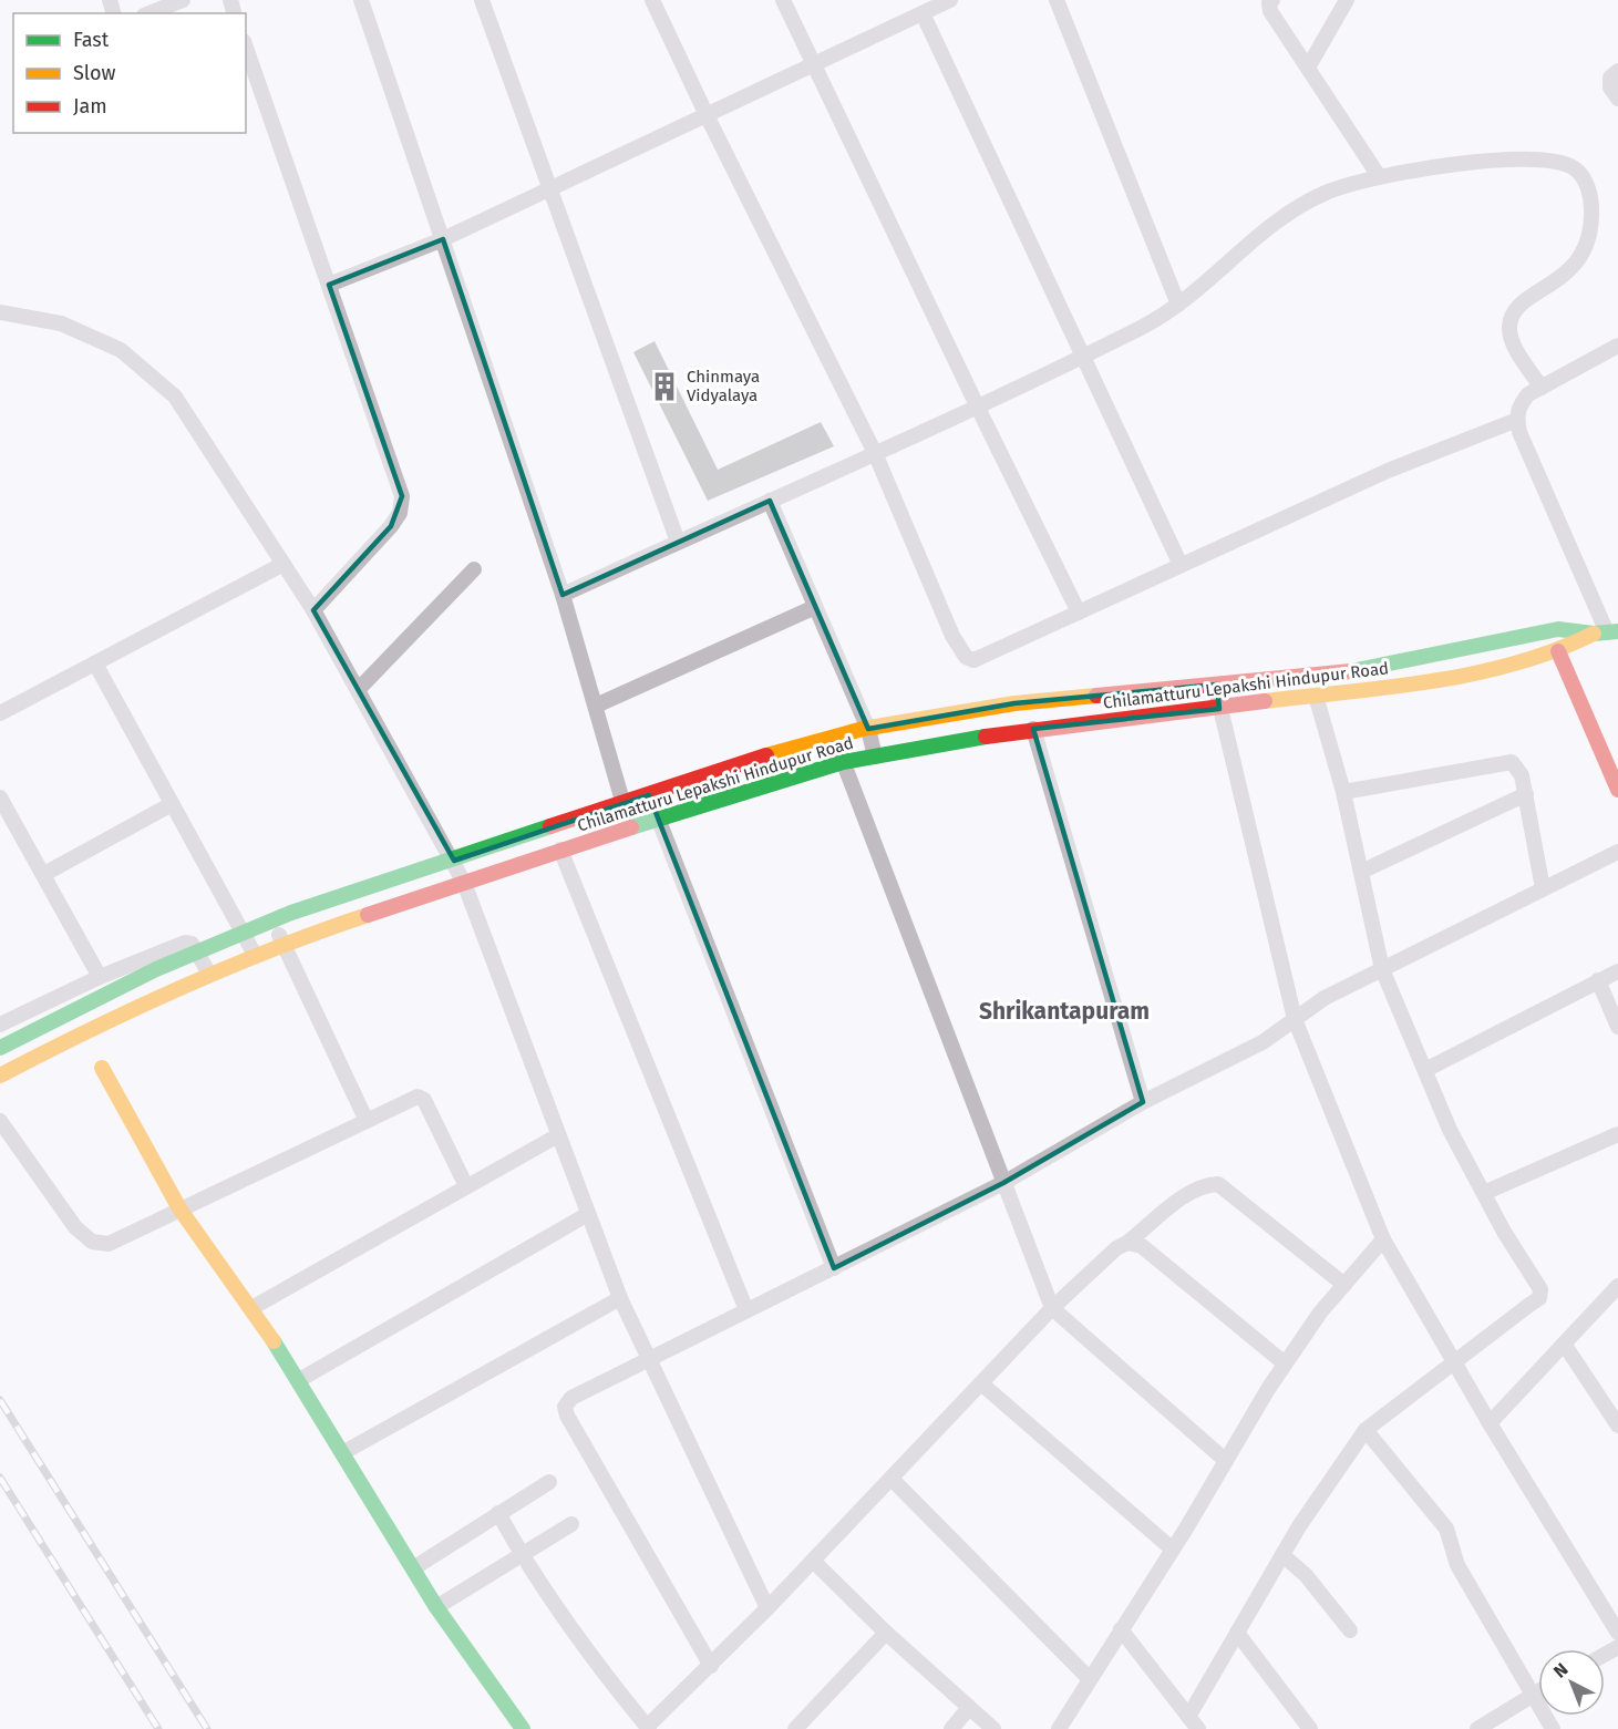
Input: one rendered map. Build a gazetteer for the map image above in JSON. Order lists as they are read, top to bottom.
{
  "streets": {
    "street": ["Chilamatturu Lepakshi Hindupur Road"]
  },
  "districts": ["Shrikantapuram"],
  "places": {
    "building": ["Chinmaya Vidyalaya"]
  },
  "legend": ["Fast", "Slow", "Jam"],
  "north": "top left"
}
